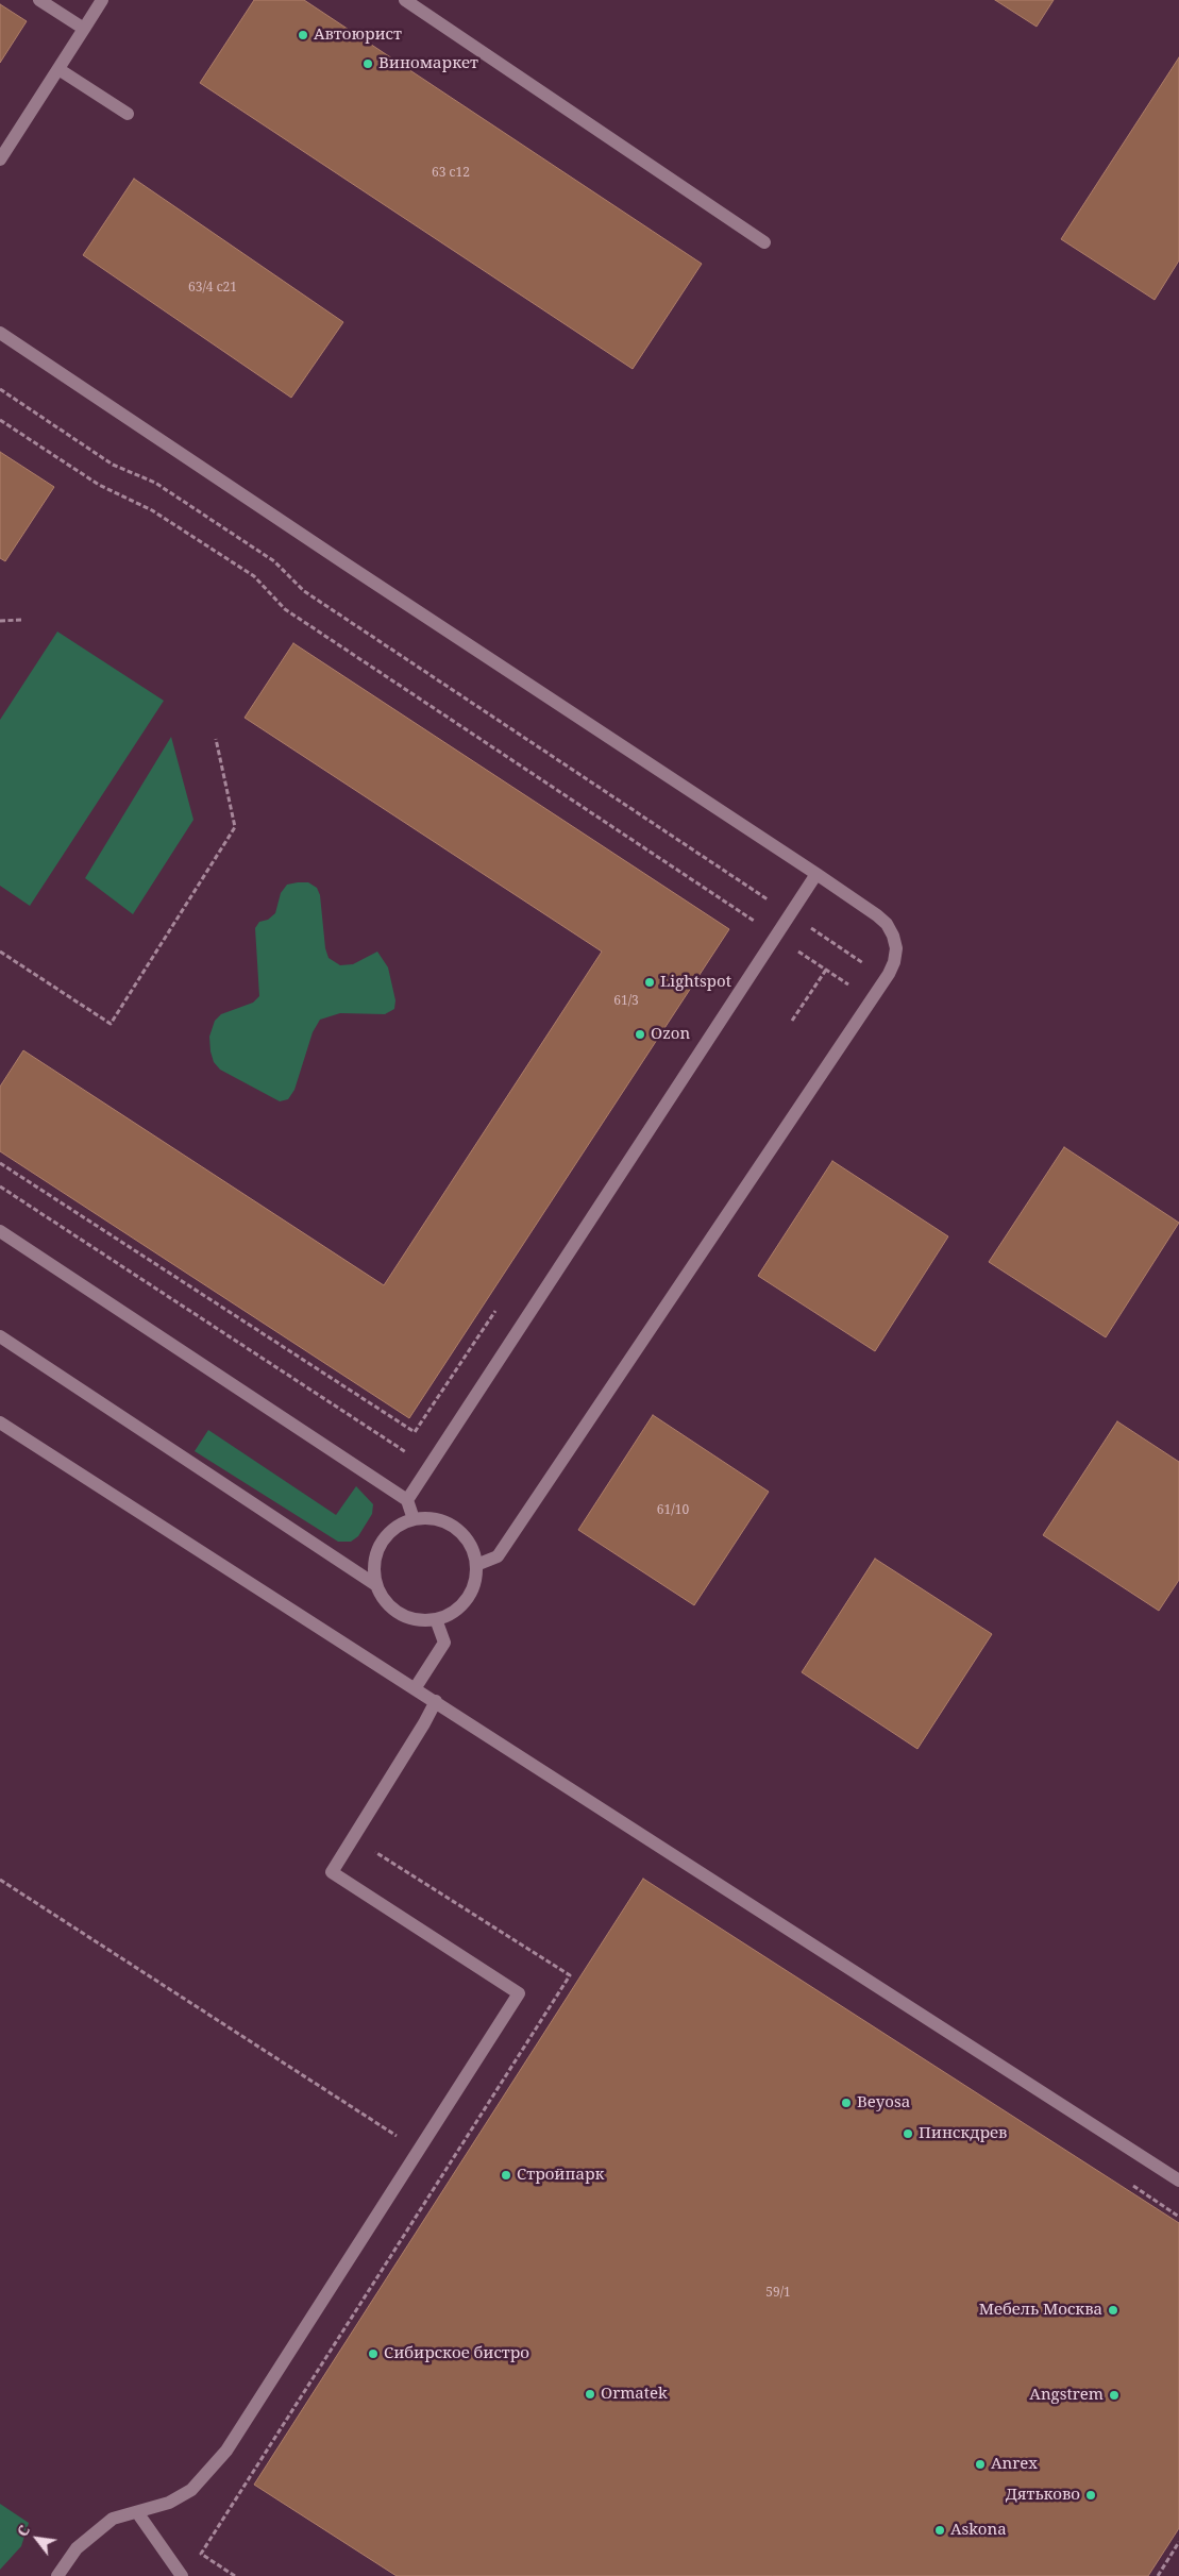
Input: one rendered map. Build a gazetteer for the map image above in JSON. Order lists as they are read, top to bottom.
{
  "places": [
    "Автоюрист",
    "Виномаркет",
    "Lightspot",
    "Ozon",
    "Beyosa",
    "Пинскдрев",
    "Стройпарк",
    "Мебель Москва",
    "Сибирское бистро",
    "Ormatek",
    "Angstrem",
    "Anrex",
    "Дятьково",
    "Askona"
  ],
  "house_numbers": [
    "63 с12",
    "63/4 с21",
    "61/3",
    "61/10",
    "59/1"
  ],
  "north": "top left"
}
